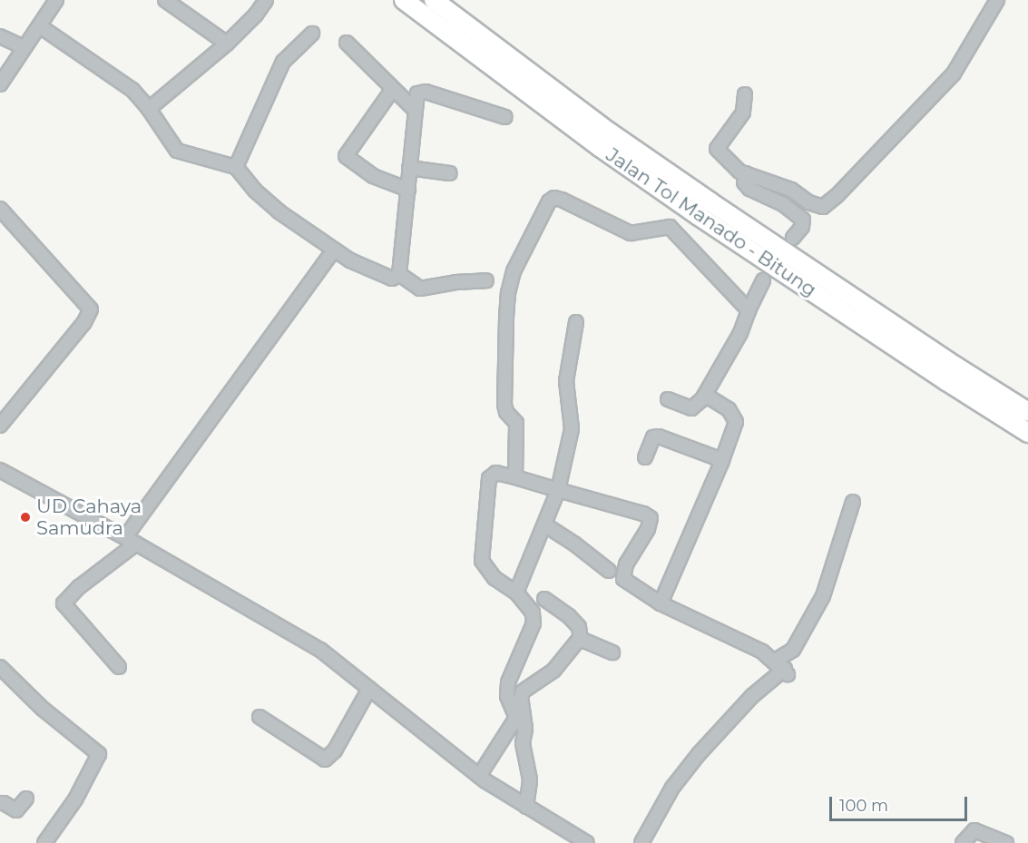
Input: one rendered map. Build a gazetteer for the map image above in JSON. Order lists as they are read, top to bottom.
{
  "streets": {
    "highway": ["Jalan Tol Manado - Bitung"]
  },
  "places": ["UD Cahaya Samudra"],
  "scale_bar": "100 m"
}
